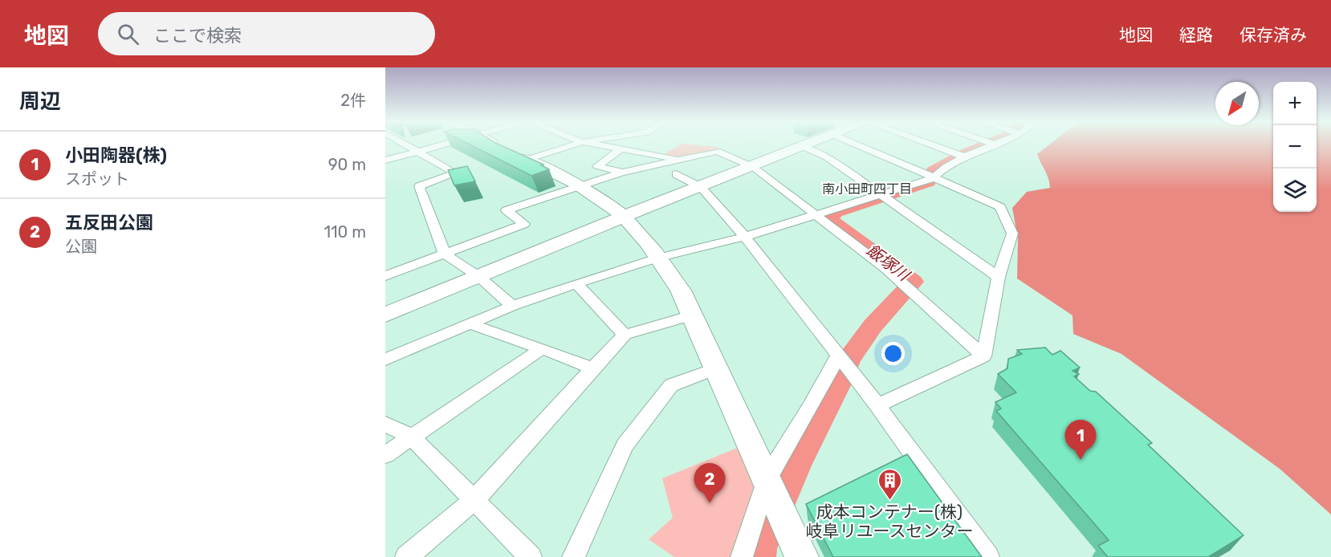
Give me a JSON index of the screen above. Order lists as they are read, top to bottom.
{
  "districts": ["南小田町四丁目"],
  "water": ["飯塚川"],
  "places": {
    "building": ["成本コンテナー(株) 岐阜リユースセンター"]
  },
  "north": "bottom left",
  "page": {
    "header": "地図",
    "search": "ここで検索",
    "nav": ["地図", "経路", "保存済み"],
    "heading": ["周辺", "2件"],
    "map_buttons": ["+", "−"],
    "list": [
      {
        "mark": "1",
        "name": "小田陶器(株)",
        "note": "スポット",
        "value": "90 m"
      },
      {
        "mark": "2",
        "name": "五反田公園",
        "note": "公園",
        "value": "110 m"
      }
    ],
    "pins": ["1", "2"]
  }
}
